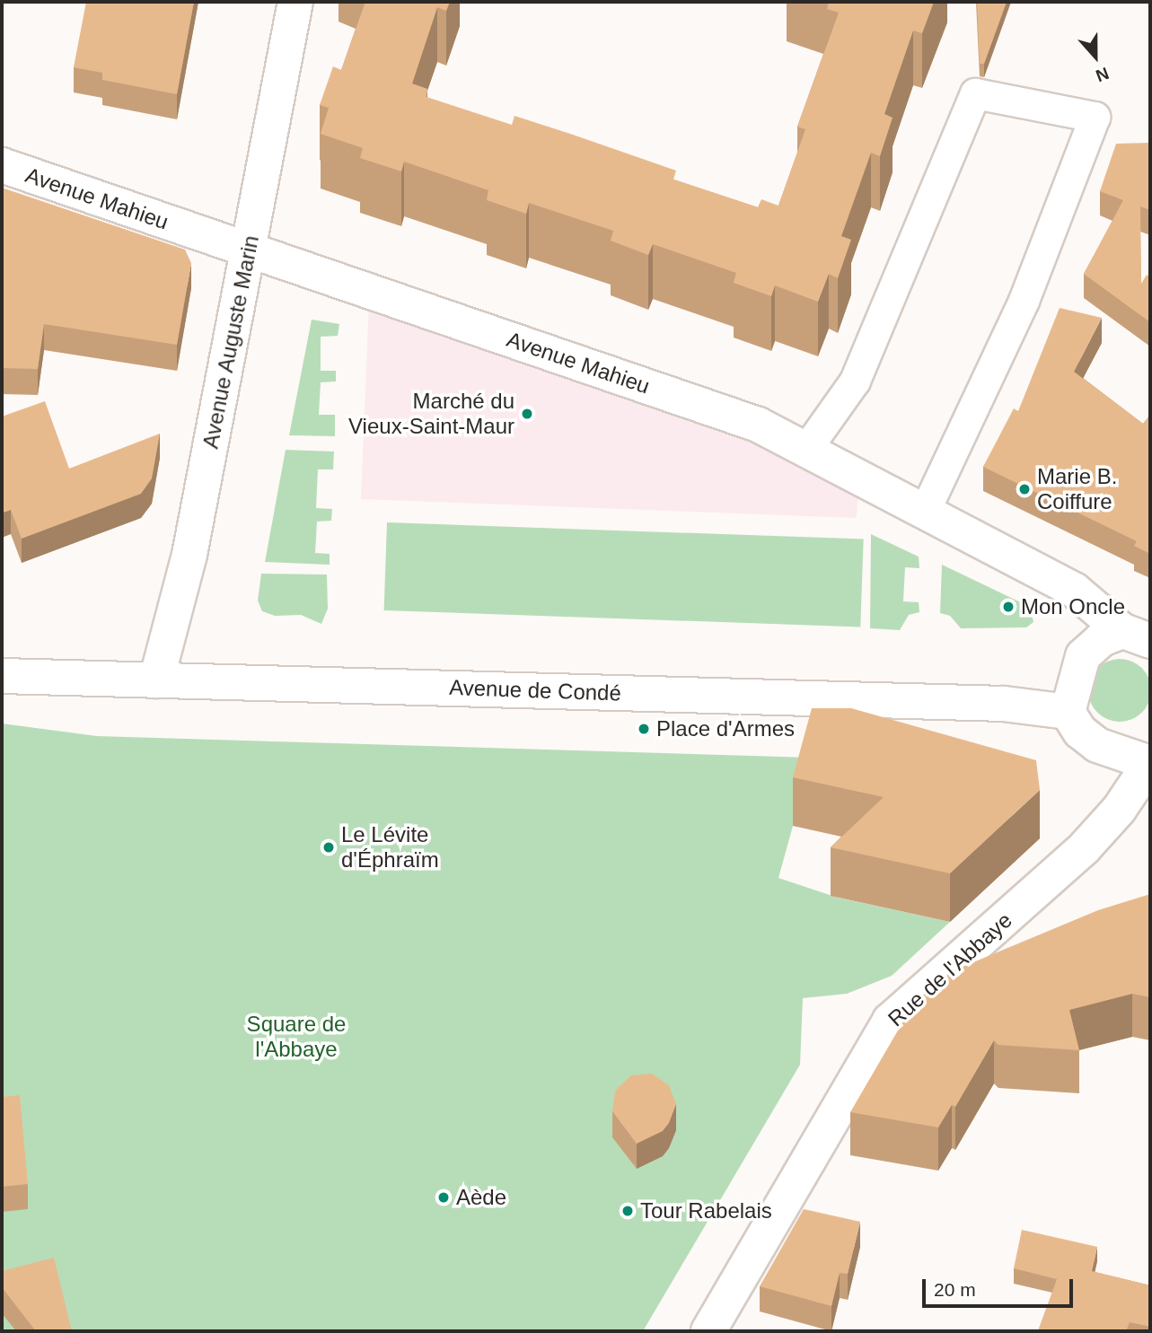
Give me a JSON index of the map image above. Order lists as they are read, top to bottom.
{
  "streets": {
    "street": [
      "Avenue Mahieu",
      "Avenue Auguste Marin",
      "Avenue de Condé",
      "Rue de l'Abbaye"
    ]
  },
  "crossings": [
    ["Avenue Mahieu", "Avenue Auguste Marin"],
    ["Avenue Auguste Marin", "Avenue de Condé"]
  ],
  "parks": ["Square de l'Abbaye"],
  "places": [
    "Marché du Vieux-Saint-Maur",
    "Marie B. Coiffure",
    "Mon Oncle",
    "Place d'Armes",
    "Le Lévite d'Éphraïm",
    "Aède",
    "Tour Rabelais"
  ],
  "scale_bar": "20 m",
  "north": "bottom"
}
